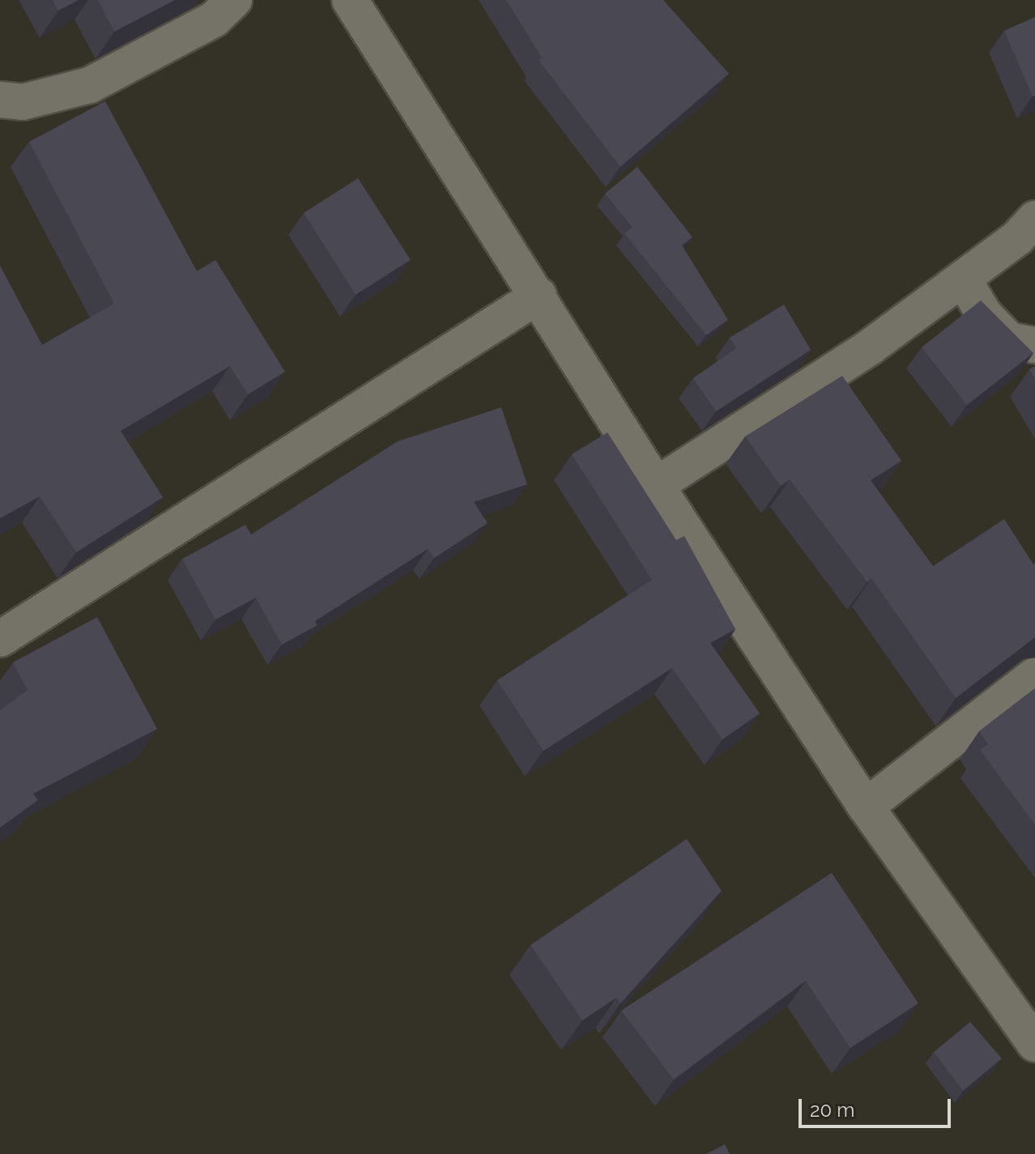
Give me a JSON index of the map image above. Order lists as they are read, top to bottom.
{
  "scale_bar": "20 m"
}
